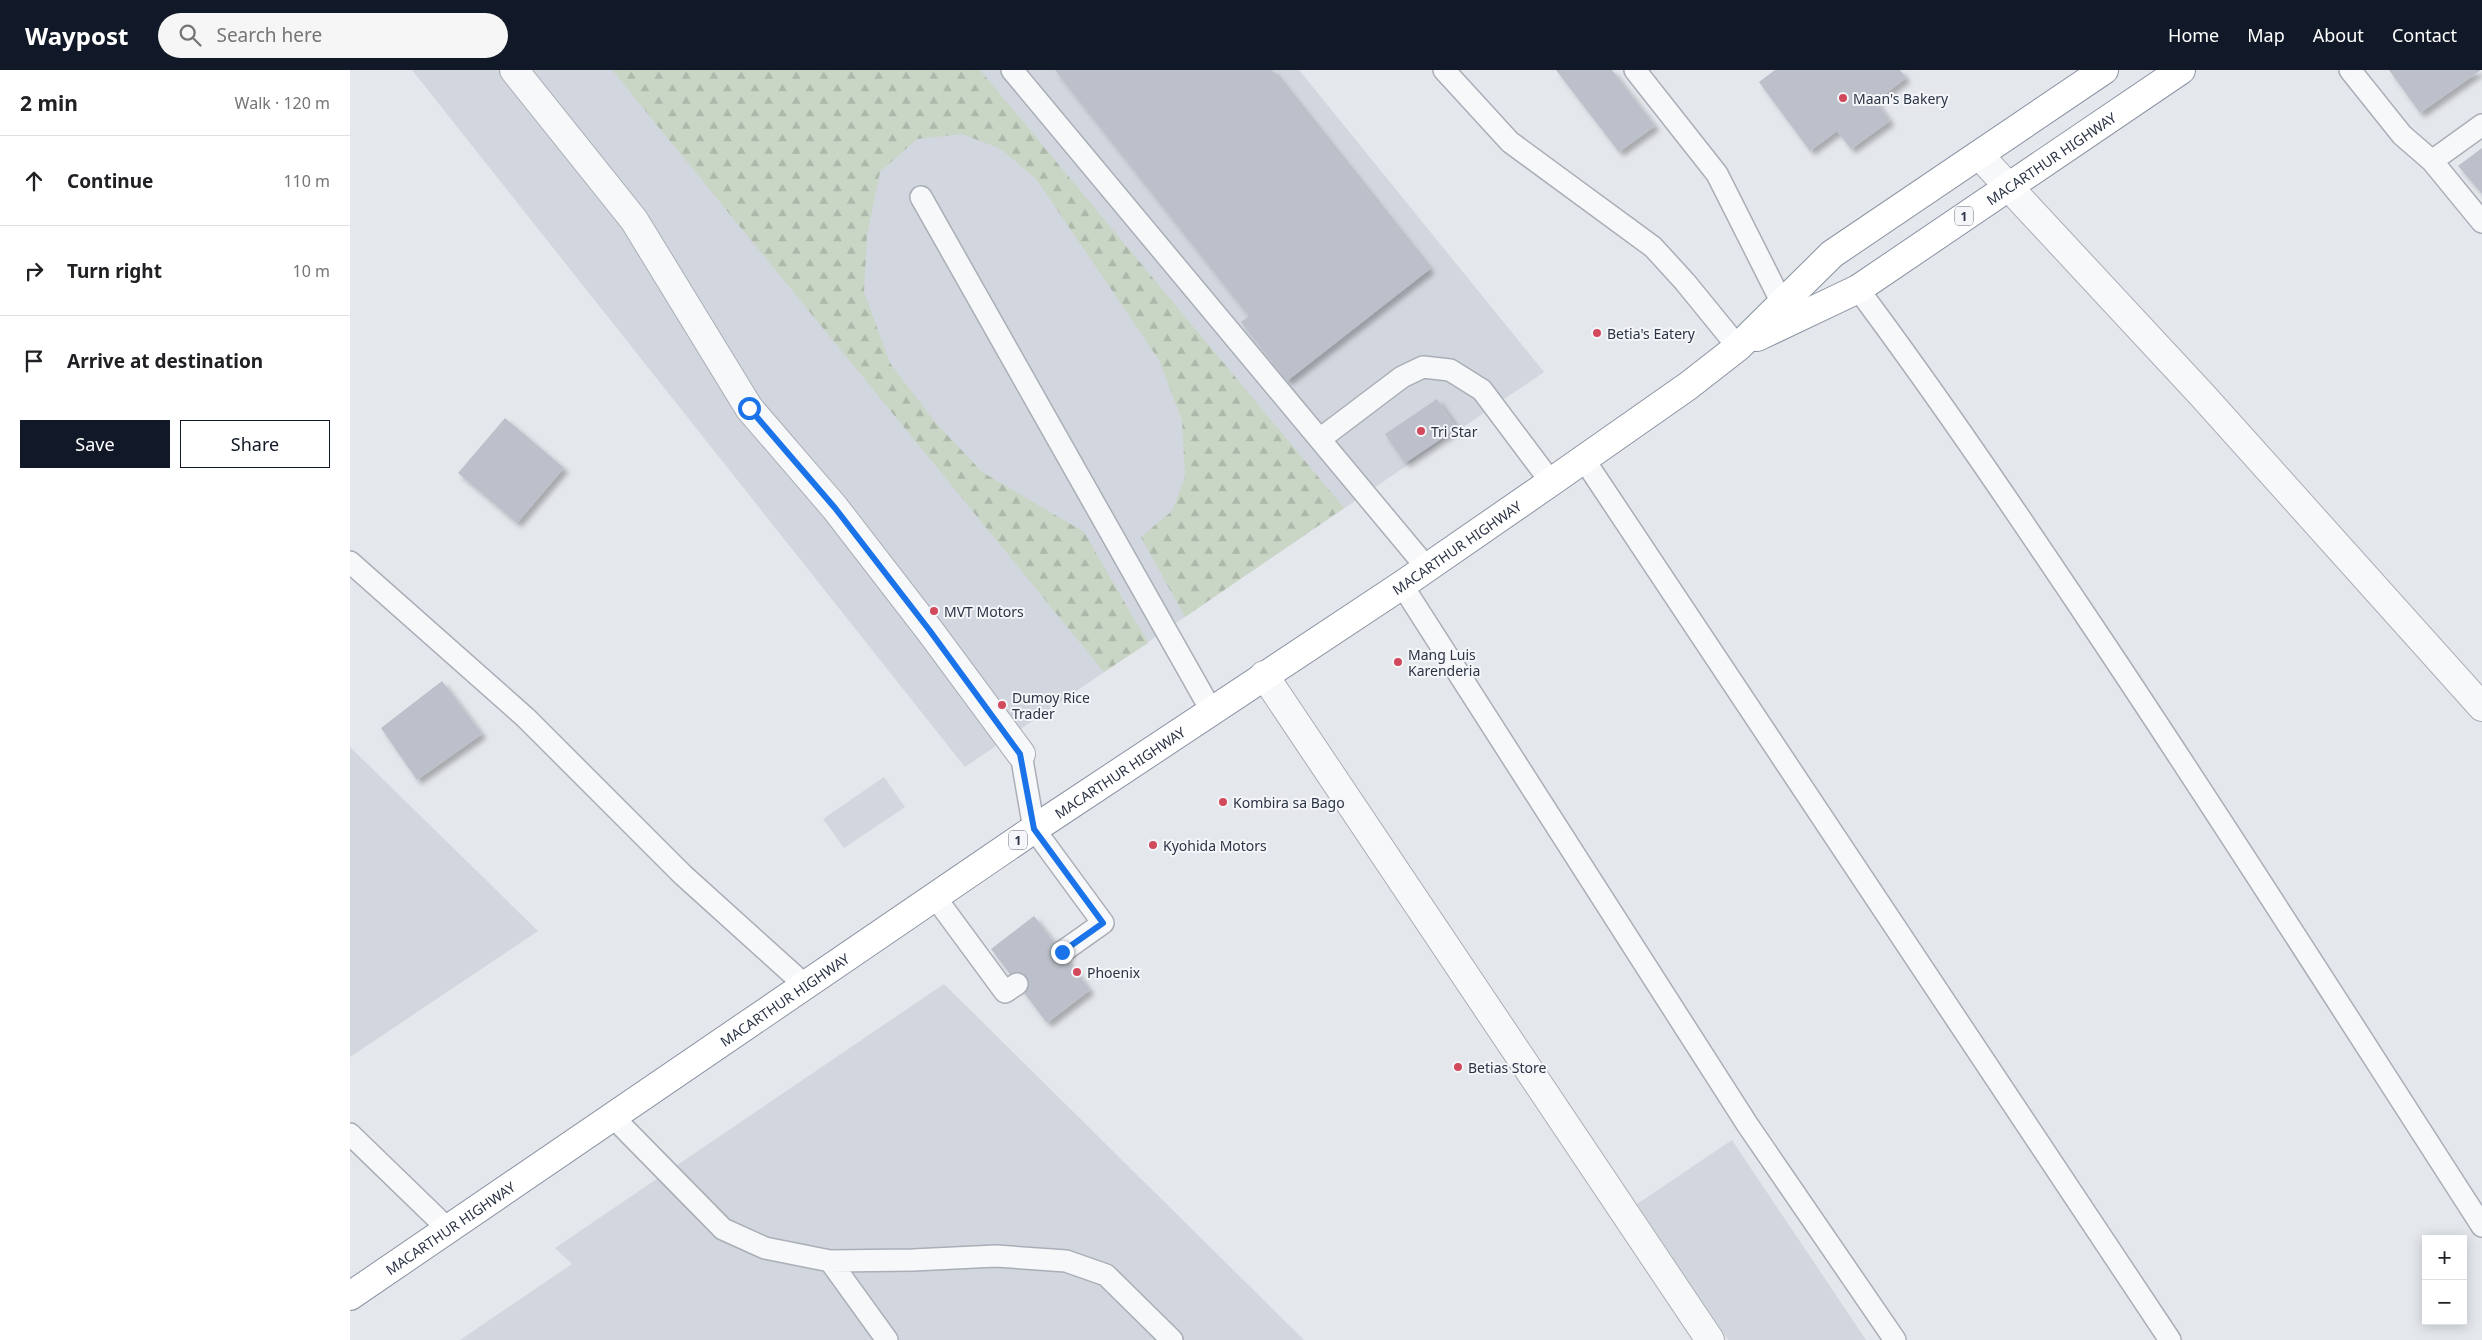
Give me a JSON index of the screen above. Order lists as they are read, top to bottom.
{
  "streets": {
    "highway": ["MACARTHUR HIGHWAY", "1"]
  },
  "places": [
    "Maan's Bakery",
    "Betia's Eatery",
    "Tri Star",
    "MVT Motors",
    "Mang Luis Karenderia",
    "Dumoy Rice Trader",
    "Kombira sa Bago",
    "Kyohida Motors",
    "Phoenix",
    "Betias Store"
  ],
  "page": {
    "header": "Waypost",
    "search": "Search here",
    "nav": [
      "Home",
      "Map",
      "About",
      "Contact"
    ],
    "heading": ["2 min", "Walk · 120 m"],
    "list": [
      ["Continue", "110 m"],
      ["Turn right", "10 m"],
      "Arrive at destination"
    ],
    "buttons": ["Save", "Share"],
    "map_buttons": ["+", "−"]
  }
}
